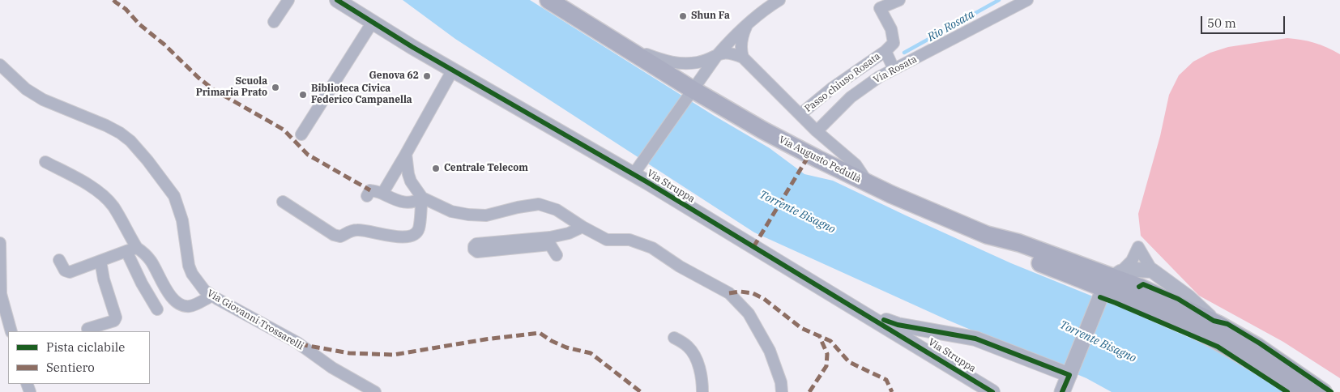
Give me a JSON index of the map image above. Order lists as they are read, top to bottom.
{
  "streets": {
    "main road": ["Via Augusto Pedullà"],
    "street": [
      "Via Rosata",
      "Passo chiuso Rosata",
      "Via Struppa",
      "Via Giovanni Trossarelli"
    ]
  },
  "crossings": [
    ["Via Rosata", "Passo chiuso Rosata"]
  ],
  "water": ["Rio Rosata", "Torrente Bisagno"],
  "places": [
    "Shun Fa",
    "Genova 62",
    "Scuola Primaria Prato",
    "Biblioteca Civica Federico Campanella",
    "Centrale Telecom"
  ],
  "legend": ["Pista ciclabile", "Sentiero"],
  "scale_bar": "50 m"
}
